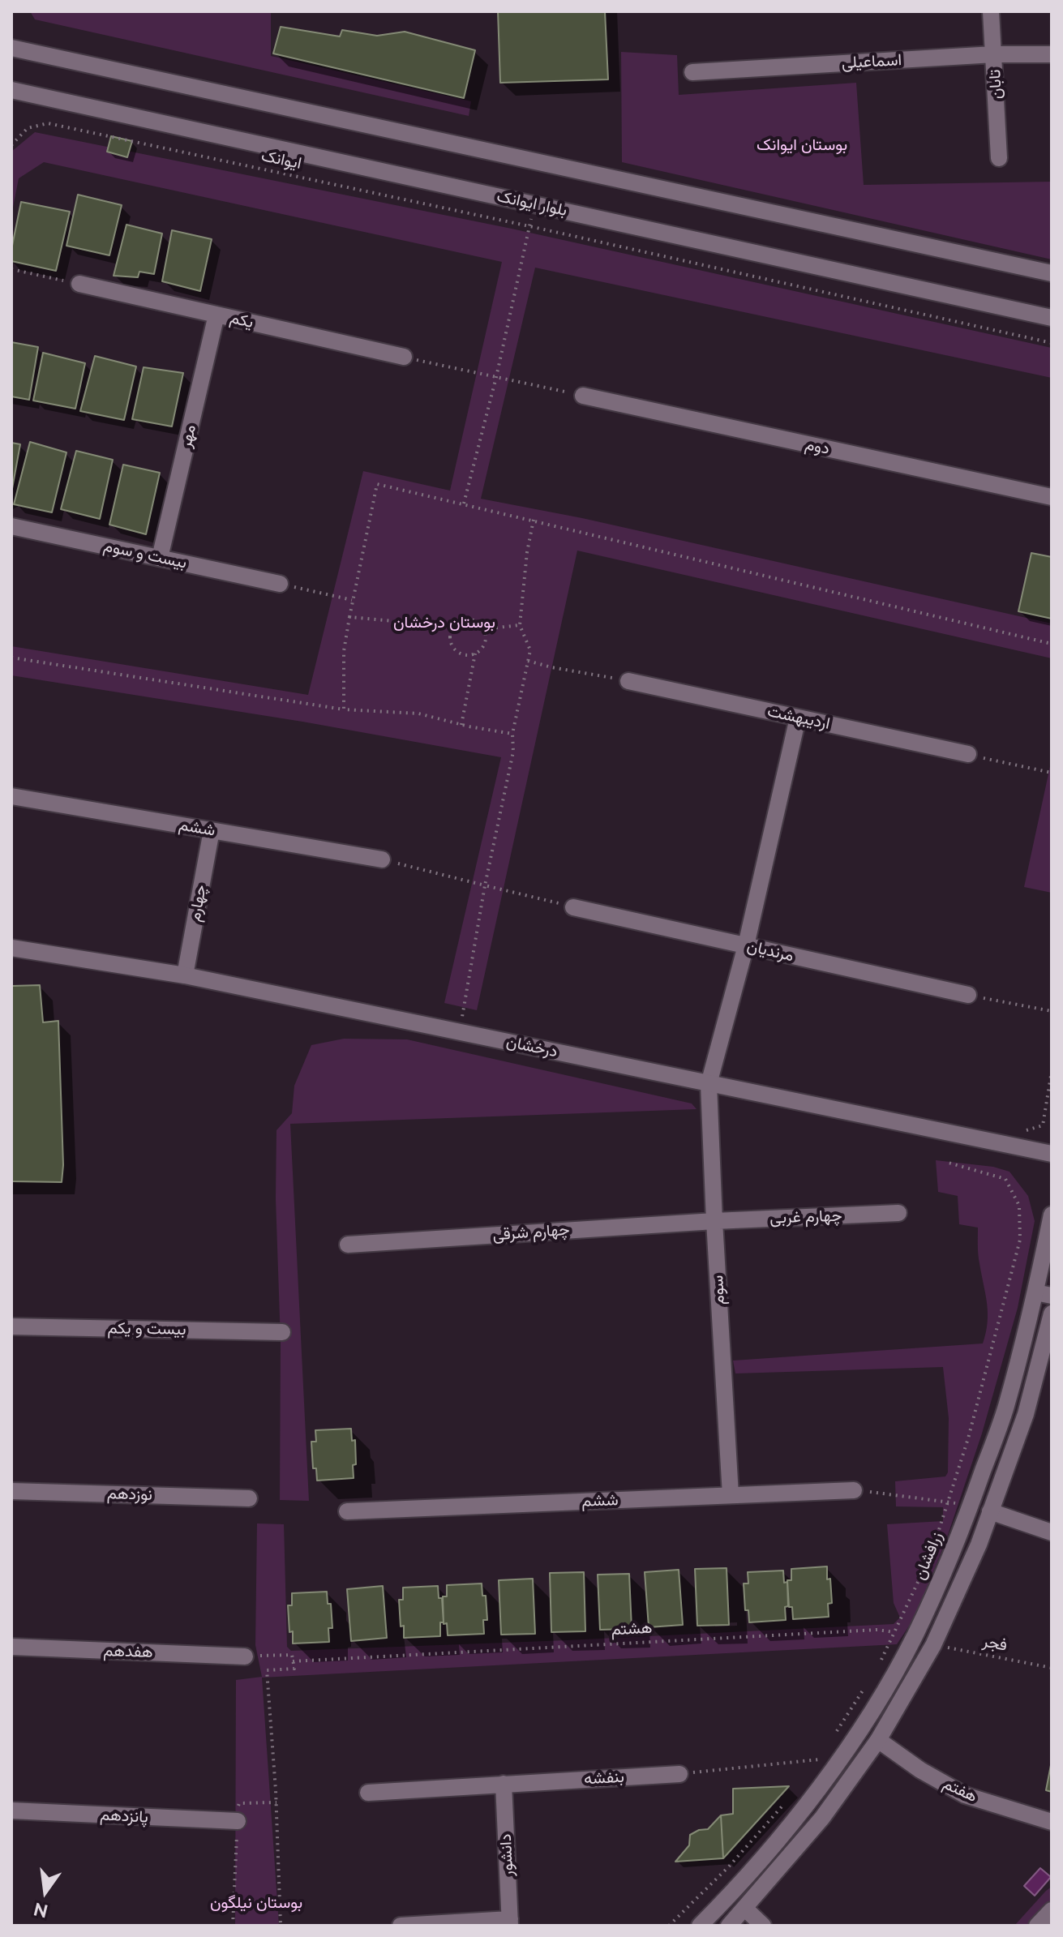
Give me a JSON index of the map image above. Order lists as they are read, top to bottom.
{
  "streets": {
    "street": [
      "اسماعیلی",
      "تابان",
      "بلوار ایوانک",
      "یکم",
      "مهر",
      "دوم",
      "بیست و سوم",
      "اردیبهشت",
      "ششم",
      "چهارم",
      "مرنديان",
      "درخشان",
      "چهارم غربی",
      "چهارم شرقی",
      "سوم",
      "بیست و یکم",
      "نوزدهم",
      "زرافشان",
      "هفدهم",
      "بنفشه",
      "هفتم",
      "پانزدهم",
      "دانشور"
    ],
    "path": ["ایوانک", "هشتم", "فجر"]
  },
  "crossings": [
    ["اسماعیلی", "تابان"],
    ["یکم", "مهر"],
    ["مهر", "بیست و سوم"],
    ["اردیبهشت", "سوم"],
    ["ششم", "چهارم"],
    ["ششم", "سوم"],
    ["چهارم", "درخشان"],
    ["مرنديان", "سوم"],
    ["درخشان", "سوم"],
    ["چهارم غربی", "چهارم شرقی"],
    ["چهارم غربی", "سوم"],
    ["چهارم شرقی", "سوم"],
    ["زرافشان", "هشتم"],
    ["بنفشه", "دانشور"]
  ],
  "parks": ["بوستان ایوانک", "بوستان درخشان", "بوستان نیلگون"],
  "north": "bottom"
}
